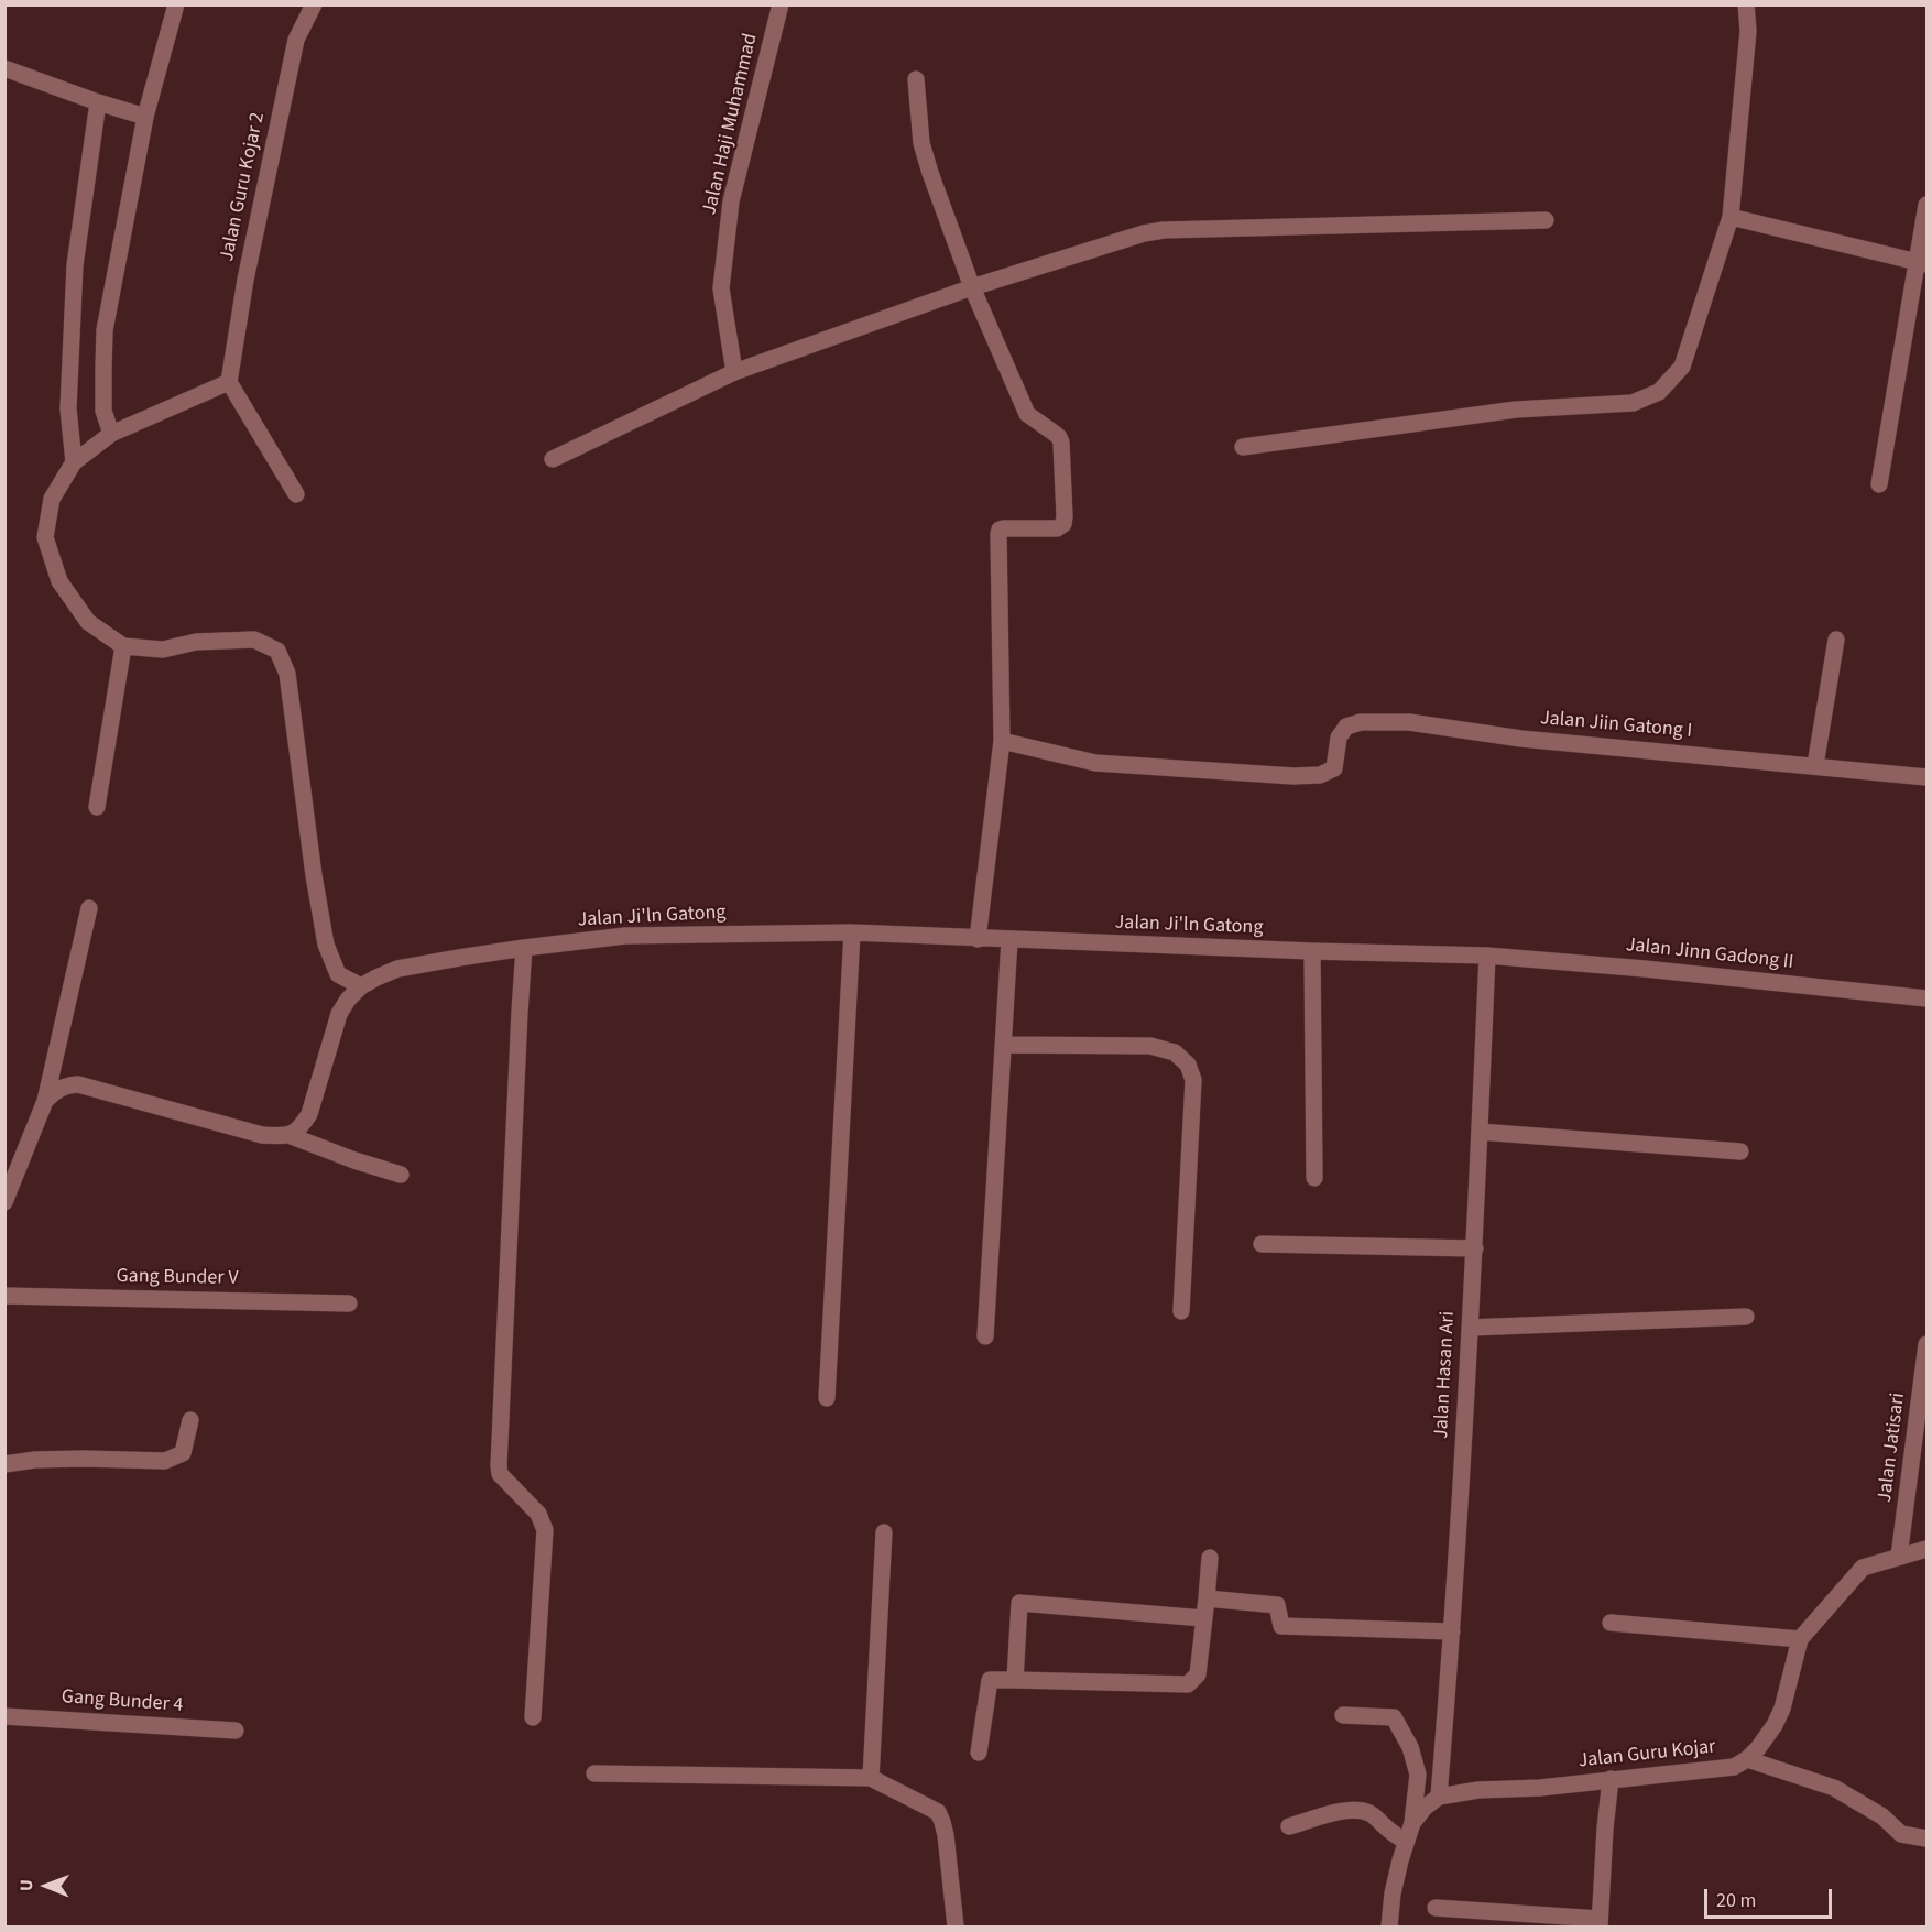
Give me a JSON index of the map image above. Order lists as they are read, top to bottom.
{
  "streets": {
    "street": [
      "Jalan Haji Muhammad",
      "Jalan Guru Kojar 2",
      "Jalan Jiin Gatong I",
      "Jalan Ji'ln Gatong",
      "Jalan Jinn Gadong II",
      "Gang Bunder V",
      "Jalan Hasan Ari",
      "Jalan Jatisari",
      "Gang Bunder 4",
      "Jalan Guru Kojar"
    ]
  },
  "crossings": [
    ["Jalan Ji'ln Gatong", "Jalan Jinn Gadong II"],
    ["Jalan Ji'ln Gatong", "Jalan Hasan Ari"],
    ["Jalan Jinn Gadong II", "Jalan Hasan Ari"],
    ["Jalan Hasan Ari", "Jalan Guru Kojar"]
  ],
  "scale_bar": "20 m",
  "north": "left"
}
